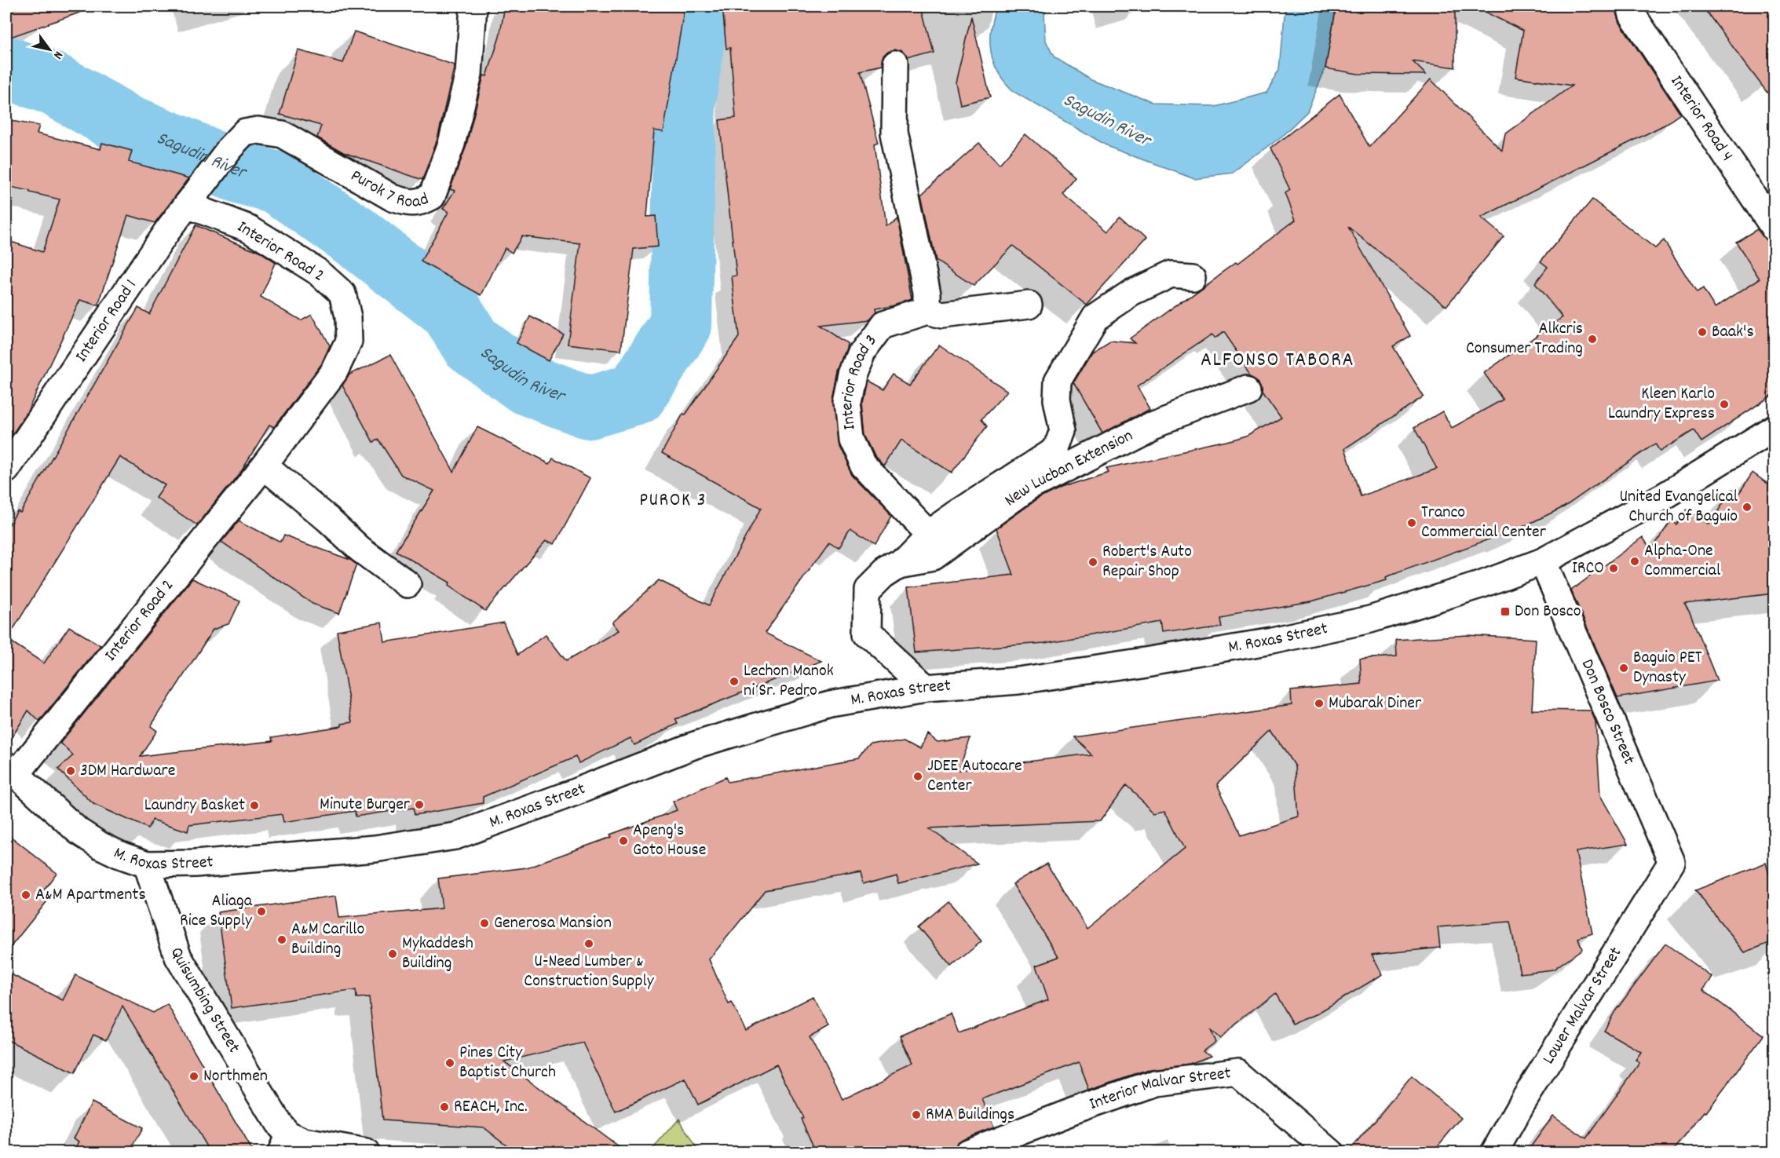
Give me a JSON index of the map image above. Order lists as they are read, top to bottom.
{
  "streets": {
    "street": [
      "Interior Road 4",
      "Purok 7 Road",
      "Interior Road 2",
      "Interior Road 1",
      "Interior Road 3",
      "New Lucban Extension",
      "M. Roxas Street",
      "Don Bosco Street",
      "Quisumbing Street",
      "Lower Malvar Street",
      "Interior Malvar Street"
    ]
  },
  "crossings": [
    ["Purok 7 Road", "Interior Road 1"],
    ["Interior Road 2", "Interior Road 1"],
    ["Interior Road 2", "M. Roxas Street"],
    ["M. Roxas Street", "Don Bosco Street"],
    ["M. Roxas Street", "Quisumbing Street"],
    ["Don Bosco Street", "Lower Malvar Street"]
  ],
  "districts": ["ALFONSO TABORA", "PUROK 3"],
  "water": ["Sagudin River"],
  "places": {
    "other": [
      "Baak's",
      "Alkcris Consumer Trading",
      "Kleen Karlo Laundry Express",
      "United Evangelical Church of Baguio",
      "Tranco Commercial Center",
      "Alpha-One Commercial",
      "Robert's Auto Repair Shop",
      "IRCO",
      "Baguio PET Dynasty",
      "Lechon Manok ni Sr. Pedro",
      "Mubarak Diner",
      "3DM Hardware",
      "JDEE Autocare Center",
      "Minute Burger",
      "Laundry Basket",
      "Apeng's Goto House",
      "A&M Apartments",
      "Aliaga Rice Supply",
      "Generosa Mansion",
      "A&M Carillo Building",
      "U-Need Lumber & Construction Supply",
      "Mykaddesh Building",
      "Pines City Baptist Church",
      "Northmen",
      "REACH, Inc.",
      "RMA Buildings"
    ],
    "transit": ["Don Bosco"]
  },
  "north": "bottom right"
}
